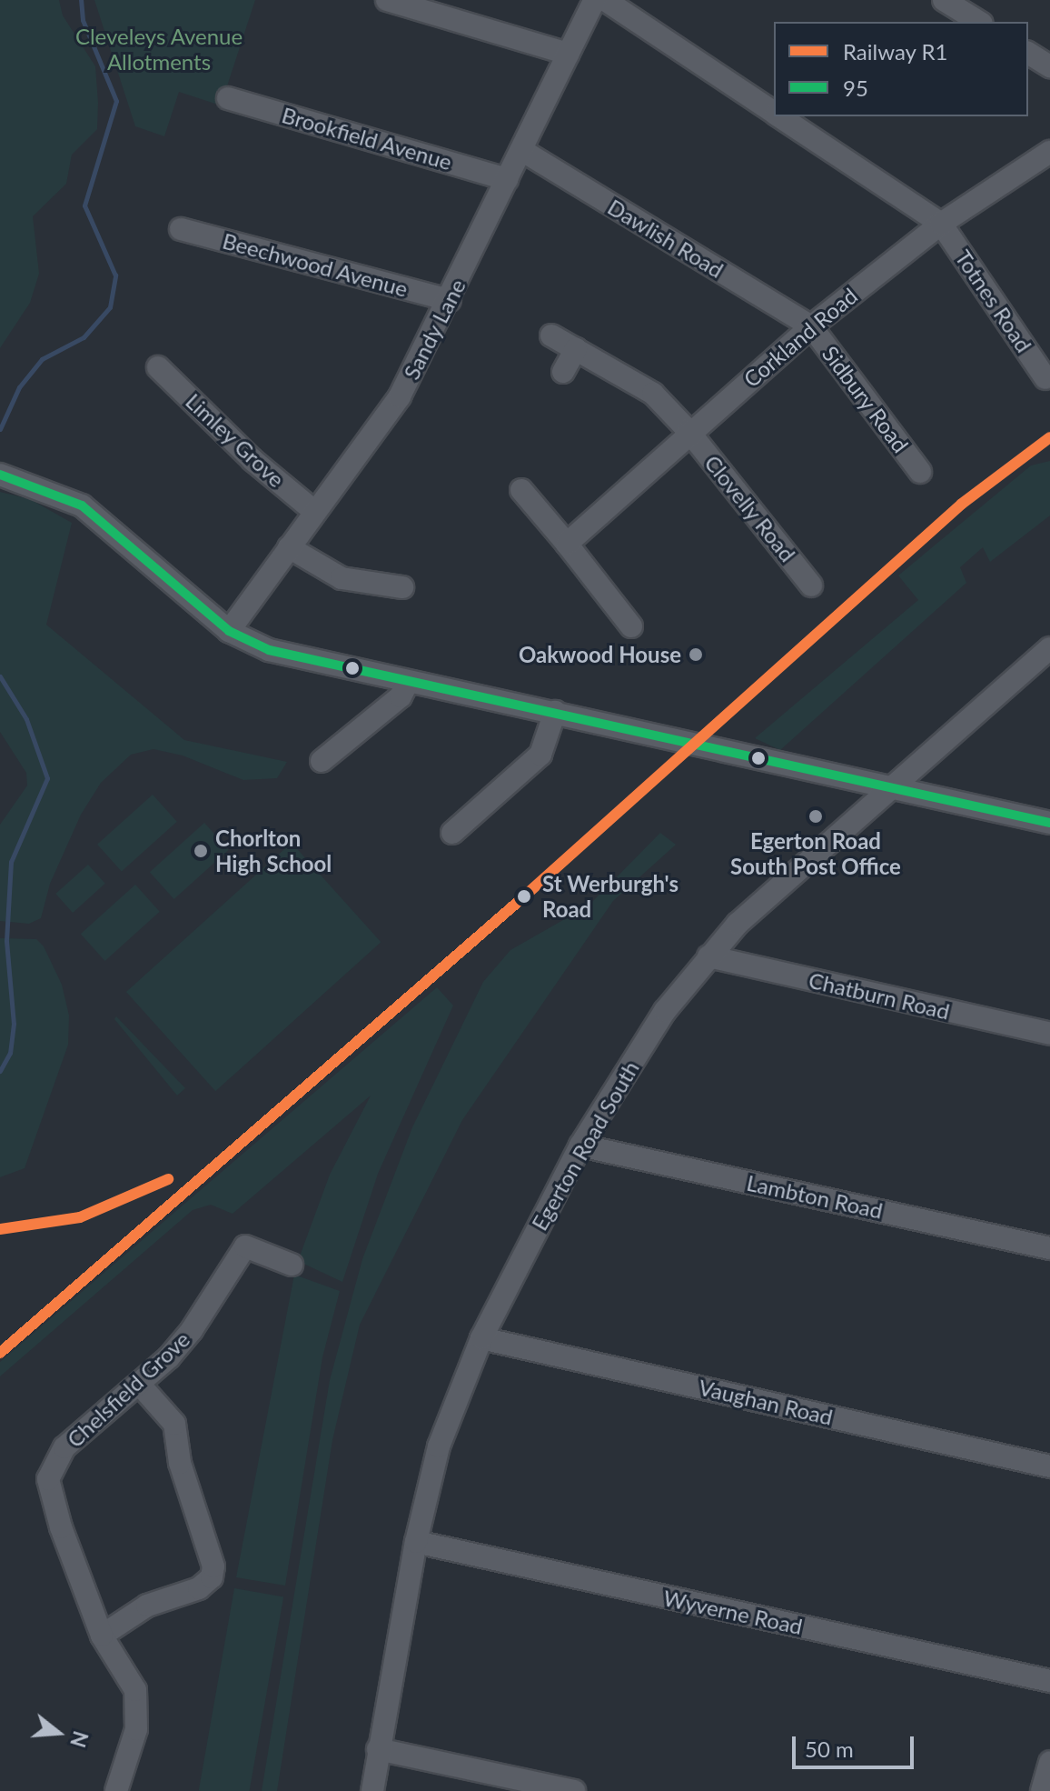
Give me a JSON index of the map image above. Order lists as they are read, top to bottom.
{
  "streets": {
    "street": [
      "Brookfield Avenue",
      "Dawlish Road",
      "Beechwood Avenue",
      "Totnes Road",
      "Sandy Lane",
      "Corkland Road",
      "Sidbury Road",
      "Limley Grove",
      "Clovelly Road",
      "Chatburn Road",
      "Egerton Road South",
      "Lambton Road",
      "Chelsfield Grove",
      "Vaughan Road",
      "Wyverne Road"
    ]
  },
  "crossings": [
    ["Brookfield Avenue", "Sandy Lane"],
    ["Dawlish Road", "Sandy Lane"],
    ["Dawlish Road", "Corkland Road"],
    ["Dawlish Road", "Sidbury Road"],
    ["Beechwood Avenue", "Sandy Lane"],
    ["Totnes Road", "Corkland Road"],
    ["Sandy Lane", "Limley Grove"],
    ["Corkland Road", "Sidbury Road"],
    ["Corkland Road", "Clovelly Road"],
    ["Chatburn Road", "Egerton Road South"],
    ["Egerton Road South", "Lambton Road"],
    ["Egerton Road South", "Vaughan Road"],
    ["Egerton Road South", "Wyverne Road"]
  ],
  "parks": ["Cleveleys Avenue Allotments"],
  "places": [
    "Oakwood House",
    "Egerton Road South Post Office",
    "Chorlton High School",
    "St Werburgh's Road"
  ],
  "lines": ["rail line R1", "transit line 95"],
  "legend": ["Railway R1", "95"],
  "scale_bar": "50 m",
  "north": "right"
}
